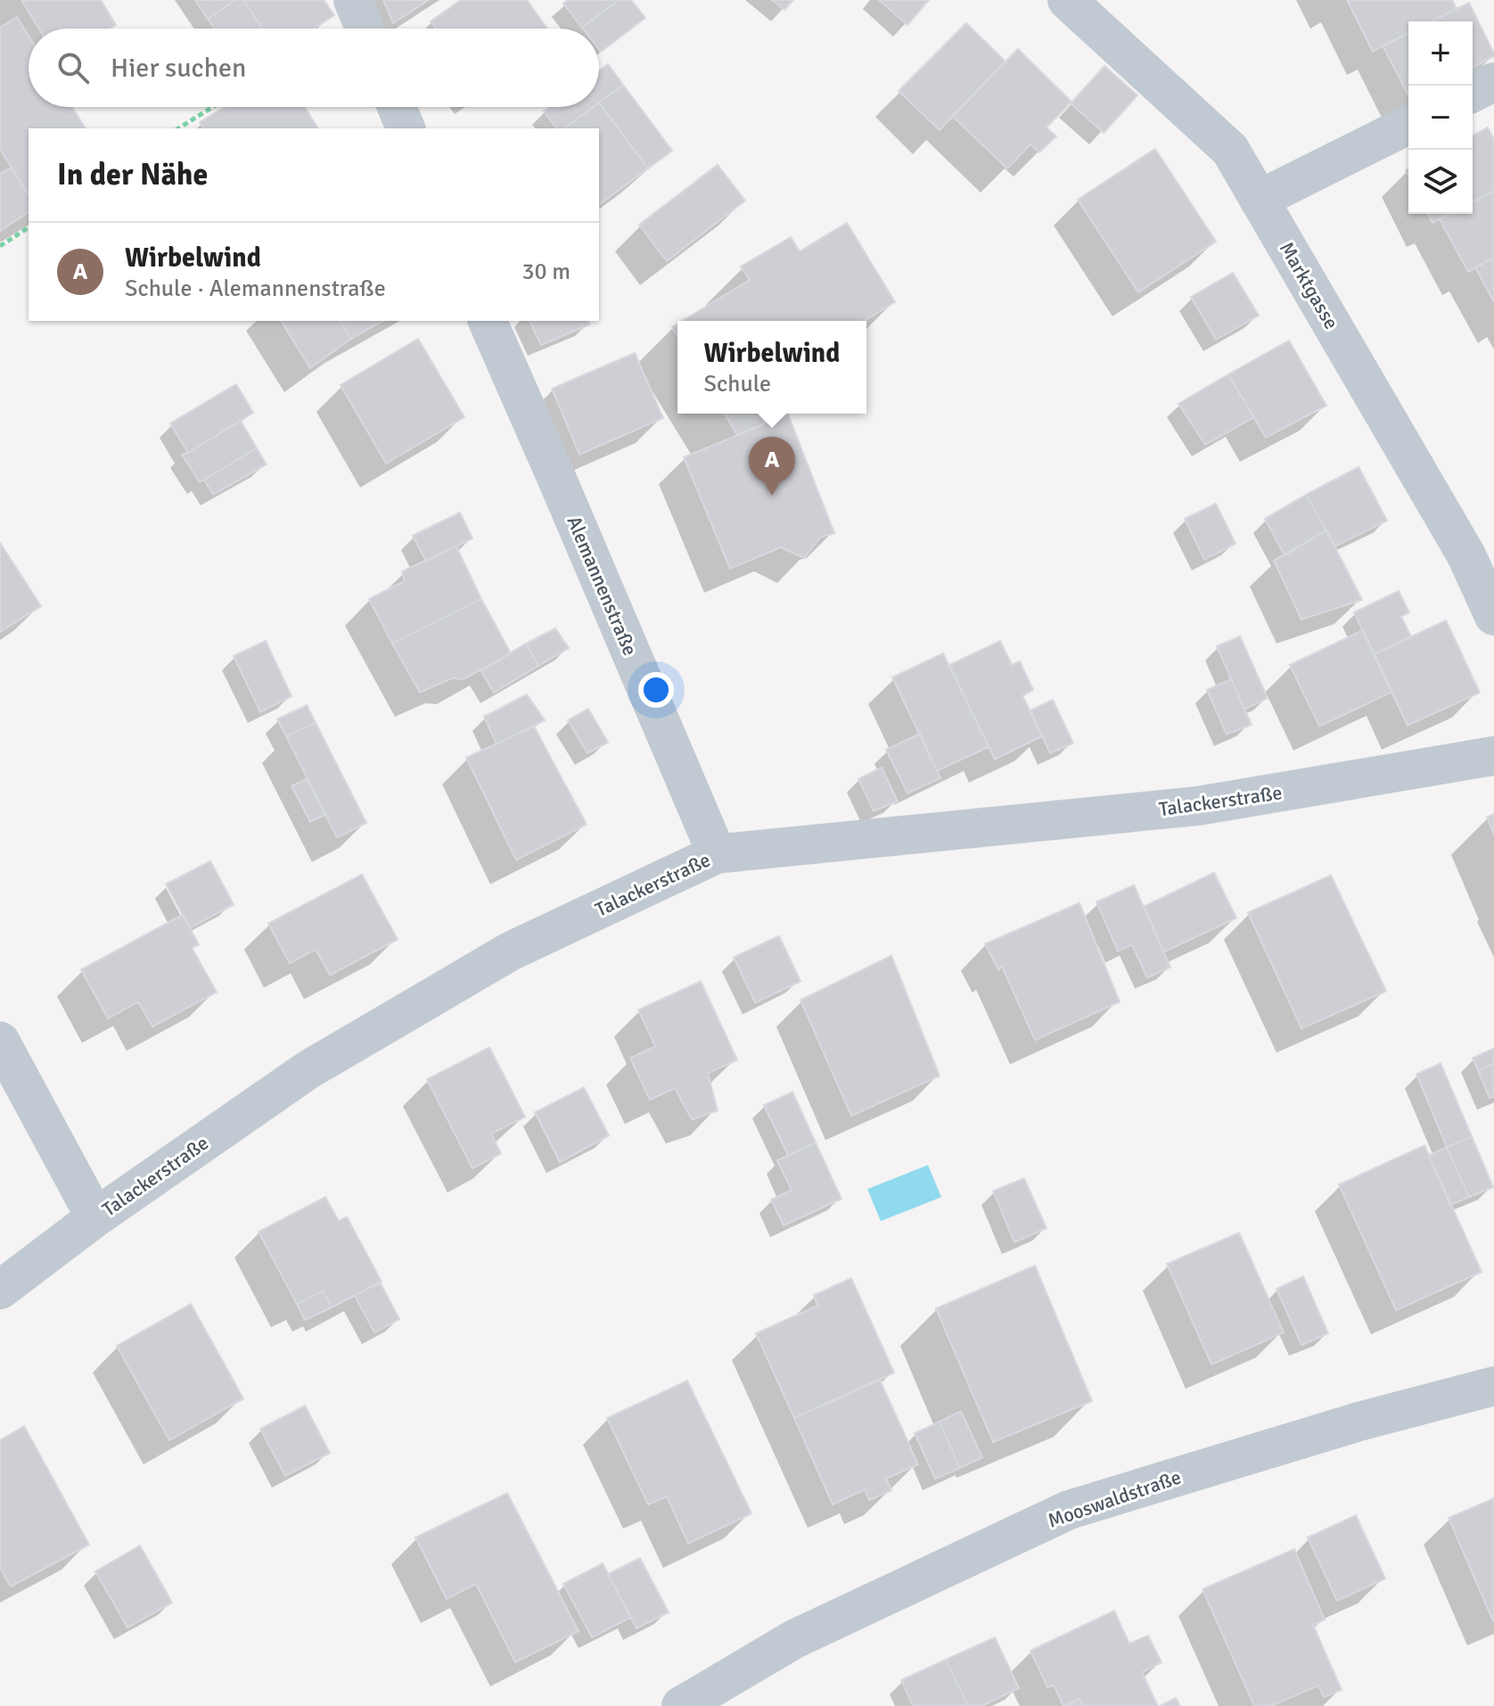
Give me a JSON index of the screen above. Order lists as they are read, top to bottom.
{
  "streets": {
    "street": [
      "Marktgasse",
      "Alemannenstraße",
      "Talackerstraße",
      "Mooswaldstraße"
    ]
  },
  "crossings": [
    ["Alemannenstraße", "Talackerstraße"]
  ],
  "page": {
    "map_buttons": ["+", "−"],
    "search": "Hier suchen",
    "heading": "In der Nähe",
    "list": [
      {
        "mark": "A",
        "name": "Wirbelwind",
        "note": "Schule · Alemannenstraße",
        "value": "30 m"
      }
    ],
    "popup": ["Wirbelwind", "Schule"],
    "pins": "A"
  }
}
